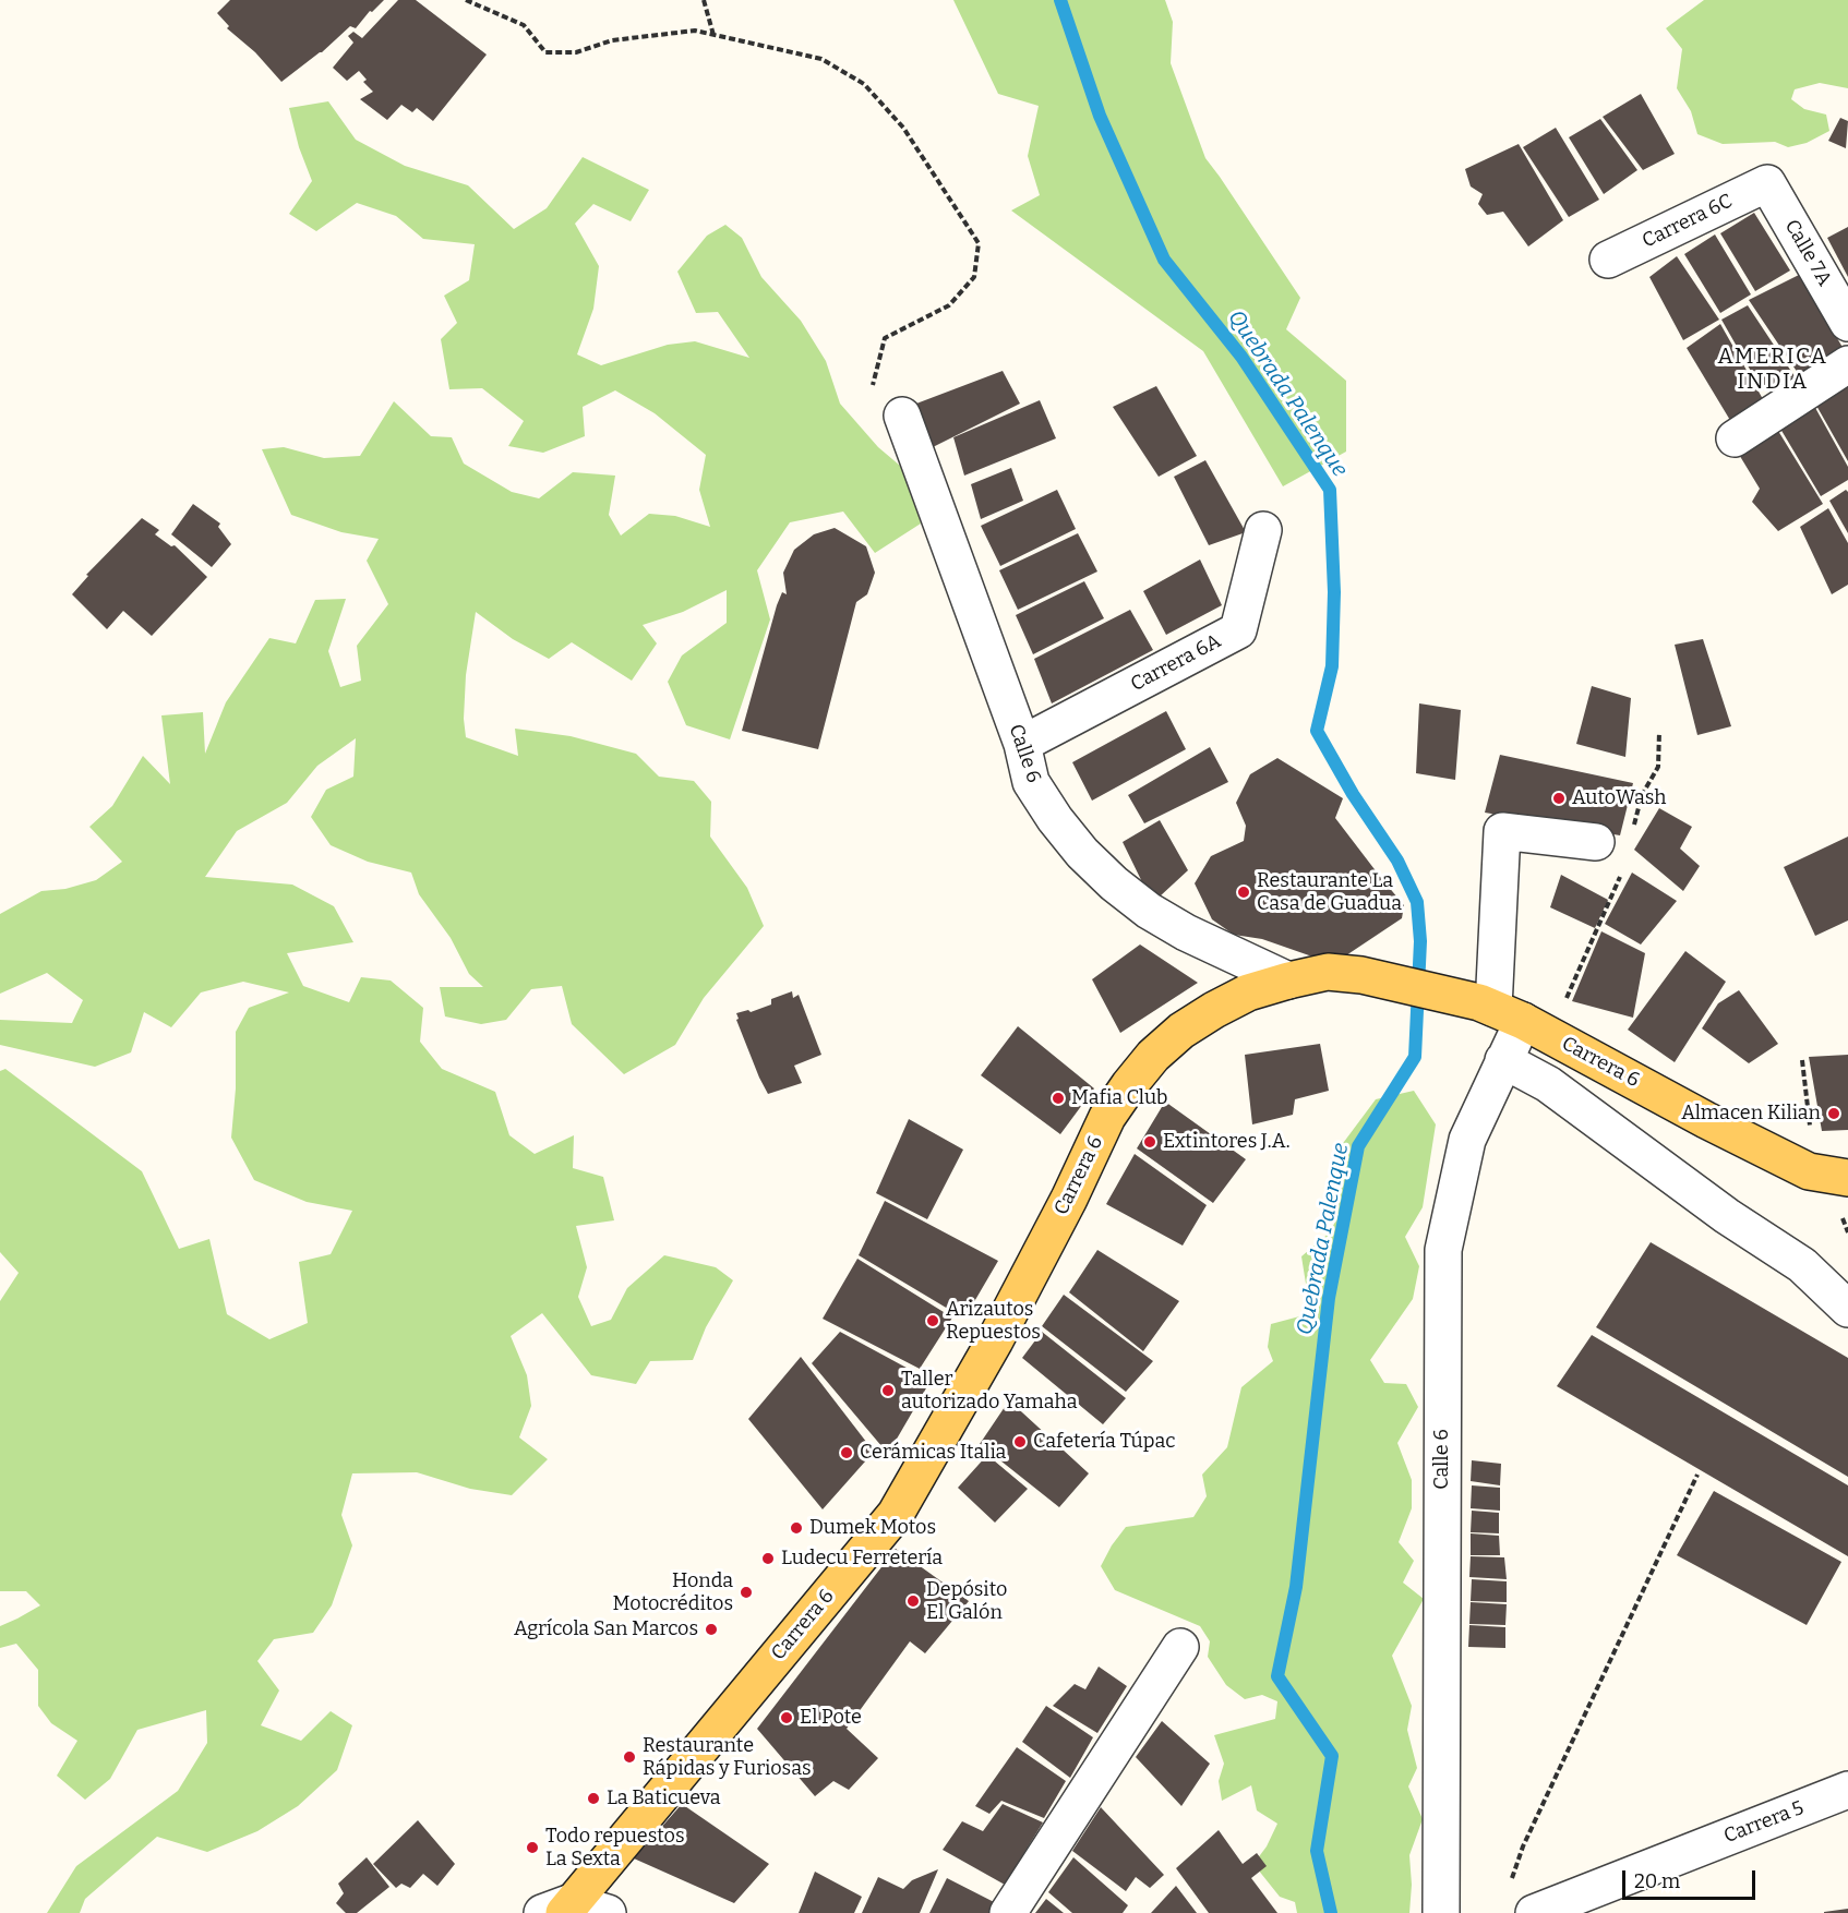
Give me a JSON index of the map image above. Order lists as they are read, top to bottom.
{
  "streets": {
    "main road": ["Carrera 6"],
    "street": [
      "Carrera 6C",
      "Calle 7A",
      "Carrera 6A",
      "Calle 6",
      "Carrera 5"
    ]
  },
  "crossings": [
    ["Carrera 6C", "Calle 7A"],
    ["Carrera 6A", "Calle 6"],
    ["Calle 6", "Carrera 6"]
  ],
  "districts": ["AMERICA INDIA"],
  "water": ["Quebrada Palenque"],
  "places": [
    "AutoWash",
    "Restaurante La Casa de Guadua",
    "Mafia Club",
    "Almacen Kilian",
    "Extintores J.A.",
    "Arizautos Repuestos",
    "Taller autorizado Yamaha",
    "Cafetería Túpac",
    "Cerámicas Italia",
    "Dumek Motos",
    "Ludecu Ferretería",
    "Honda Motocréditos",
    "Depósito El Galón",
    "Agrícola San Marcos",
    "El Pote",
    "Restaurante Rápidas y Furiosas",
    "La Baticueva",
    "Todo repuestos La Sexta"
  ],
  "scale_bar": "20 m"
}
